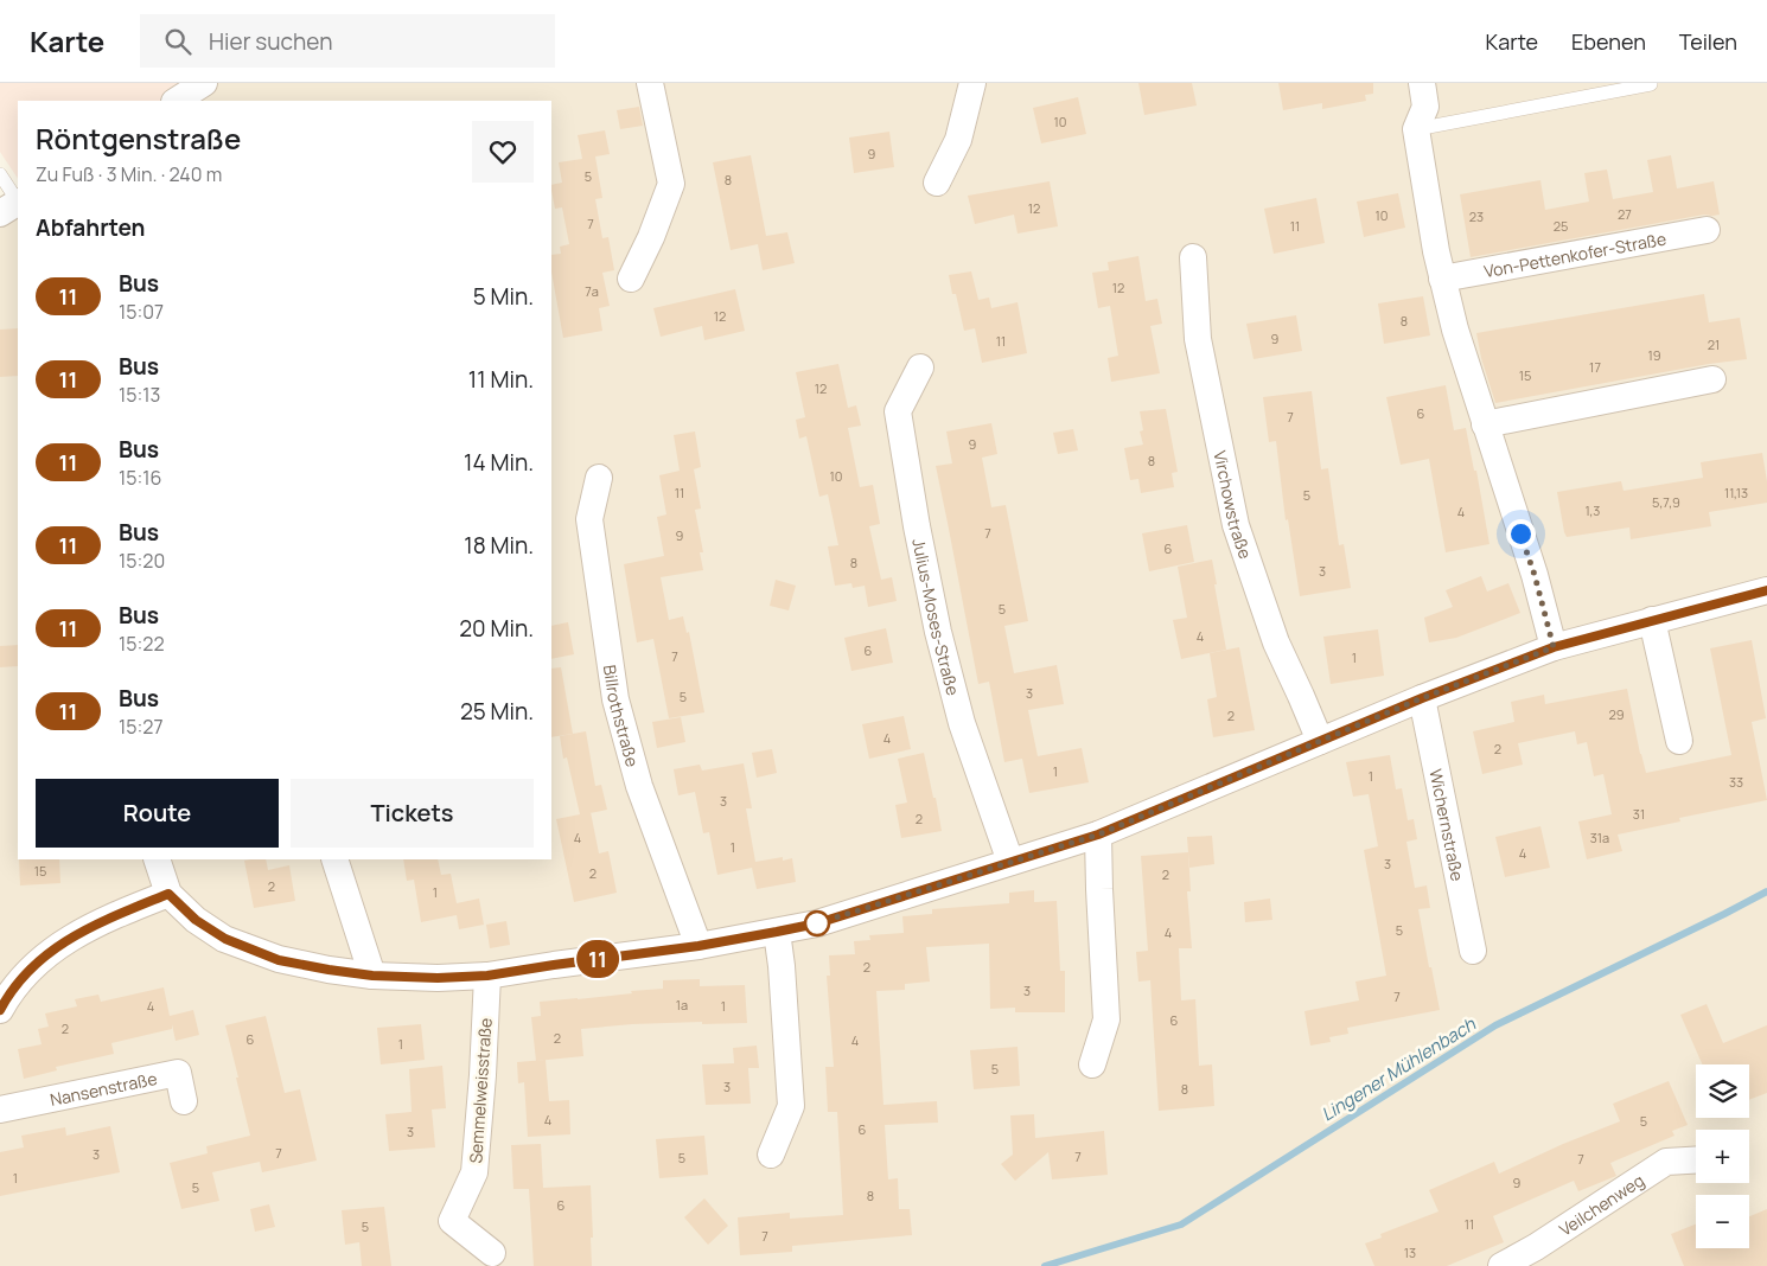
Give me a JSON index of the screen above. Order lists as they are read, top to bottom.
{
  "streets": {
    "street": [
      "Von-Pettenkofer-Straße",
      "Virchowstraße",
      "Julius-Moses-Straße",
      "Billrothstraße",
      "Wichernstraße",
      "Nansenstraße",
      "Semmelweisstraße",
      "Veilchenweg"
    ]
  },
  "water": ["Lingener Mühlenbach"],
  "lines": ["bus line 11"],
  "house_numbers": [
    "10",
    "9",
    "5",
    "8",
    "12",
    "27",
    "10",
    "23",
    "7",
    "11",
    "25",
    "12",
    "7a",
    "12",
    "8",
    "9",
    "11",
    "21",
    "19",
    "17",
    "15",
    "12",
    "6",
    "7",
    "9",
    "8",
    "10",
    "11",
    "11,13",
    "5",
    "5,7,9",
    "1,3",
    "4",
    "7",
    "9",
    "6",
    "8",
    "3",
    "5",
    "4",
    "6",
    "7",
    "1",
    "3",
    "5",
    "29",
    "2",
    "4",
    "2",
    "1",
    "1",
    "33",
    "3",
    "31",
    "2",
    "4",
    "31a",
    "1",
    "4",
    "3",
    "15",
    "2",
    "2",
    "2",
    "1",
    "5",
    "4",
    "2",
    "3",
    "7",
    "1a",
    "4",
    "1",
    "6",
    "2",
    "2",
    "6",
    "4",
    "1",
    "5",
    "3",
    "8",
    "4",
    "5",
    "6",
    "3",
    "7",
    "3",
    "7",
    "5",
    "7",
    "1",
    "9",
    "5",
    "8",
    "6",
    "11",
    "5",
    "7",
    "13"
  ],
  "page": {
    "header": "Karte",
    "search": "Hier suchen",
    "nav": ["Karte", "Ebenen", "Teilen"],
    "on_map": "11",
    "heading": [
      ["Röntgenstraße", "Zu Fuß · 3 Min. · 240 m"],
      "Abfahrten"
    ],
    "list": [
      {
        "mark": "11",
        "name": "Bus",
        "note": "15:07",
        "value": "5 Min."
      },
      {
        "mark": "11",
        "name": "Bus",
        "note": "15:13",
        "value": "11 Min."
      },
      {
        "mark": "11",
        "name": "Bus",
        "note": "15:16",
        "value": "14 Min."
      },
      {
        "mark": "11",
        "name": "Bus",
        "note": "15:20",
        "value": "18 Min."
      },
      {
        "mark": "11",
        "name": "Bus",
        "note": "15:22",
        "value": "20 Min."
      },
      {
        "mark": "11",
        "name": "Bus",
        "note": "15:27",
        "value": "25 Min."
      }
    ],
    "buttons": ["Route", "Tickets"],
    "map_buttons": ["+", "−"]
  }
}
